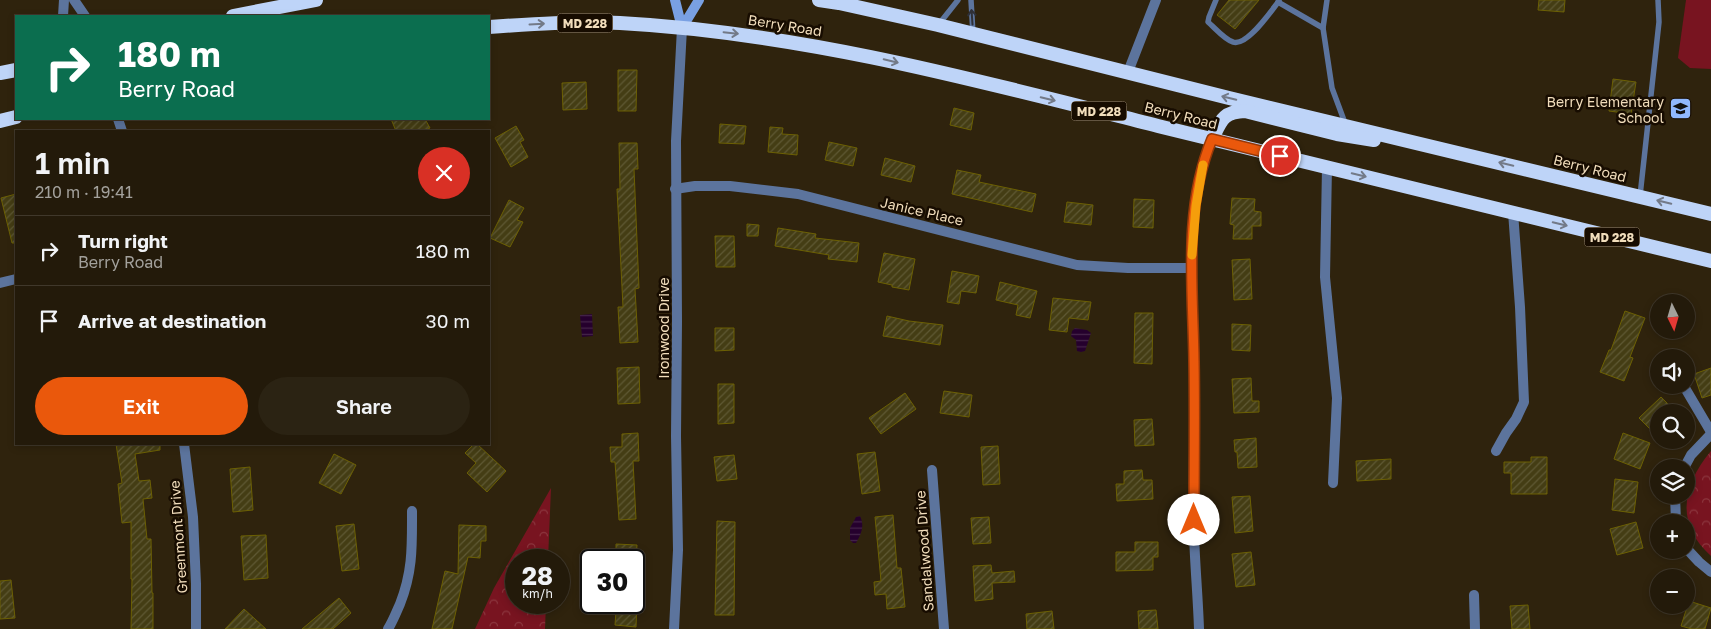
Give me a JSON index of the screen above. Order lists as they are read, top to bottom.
{
  "streets": {
    "highway": ["MD 228", "Berry Road"],
    "street": [
      "Janice Place",
      "Ironwood Drive",
      "Greenmont Drive",
      "Sandalwood Drive"
    ]
  },
  "crossings": [
    ["Berry Road", "Ironwood Drive"],
    ["Janice Place", "Ironwood Drive"]
  ],
  "places": {
    "school or university": ["Berry Elementary School"]
  },
  "north": "bottom",
  "page": {
    "turn": ["180 m", "Berry Road"],
    "heading": ["1 min", "210 m · 19:41"],
    "list": [
      {
        "name": "Turn right",
        "note": "Berry Road",
        "value": "180 m"
      },
      {
        "name": "Arrive at destination",
        "value": "30 m"
      }
    ],
    "map_buttons": ["+", "−"],
    "buttons": ["Exit", "Share"],
    "speed": "28 km/h",
    "limit": "30"
  }
}
